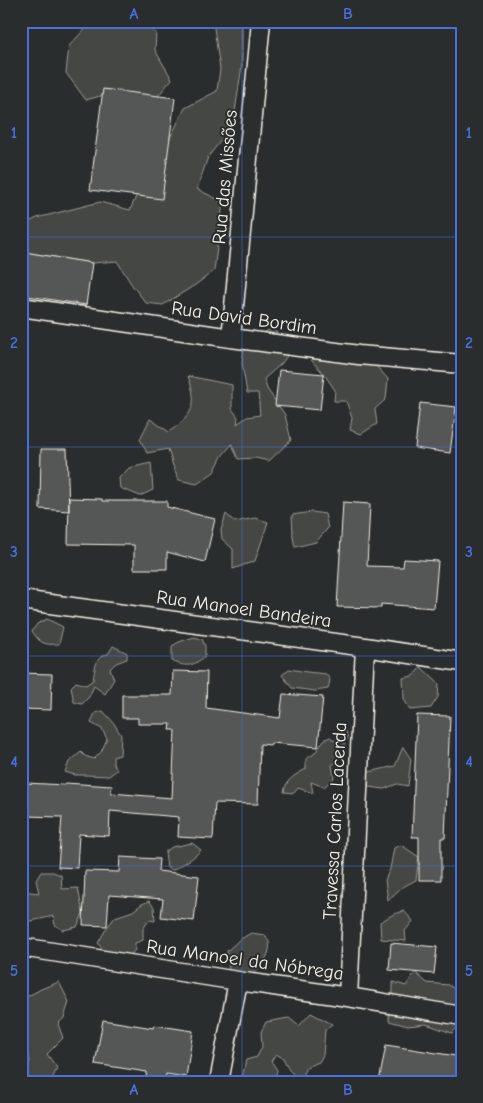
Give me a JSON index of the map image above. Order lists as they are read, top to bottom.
{
  "streets": {
    "street": [
      "Rua das Missões",
      "Rua David Bordim",
      "Rua Manoel Bandeira",
      "Travessa Carlos Lacerda",
      "Rua Manoel da Nóbrega"
    ]
  },
  "crossings": [
    ["Rua das Missões", "Rua David Bordim"],
    ["Rua Manoel Bandeira", "Travessa Carlos Lacerda"],
    ["Travessa Carlos Lacerda", "Rua Manoel da Nóbrega"]
  ],
  "grid": {
    "columns": ["A", "B"],
    "rows": [
      "1",
      "2",
      "3",
      "4",
      "5"
    ]
  }
}
